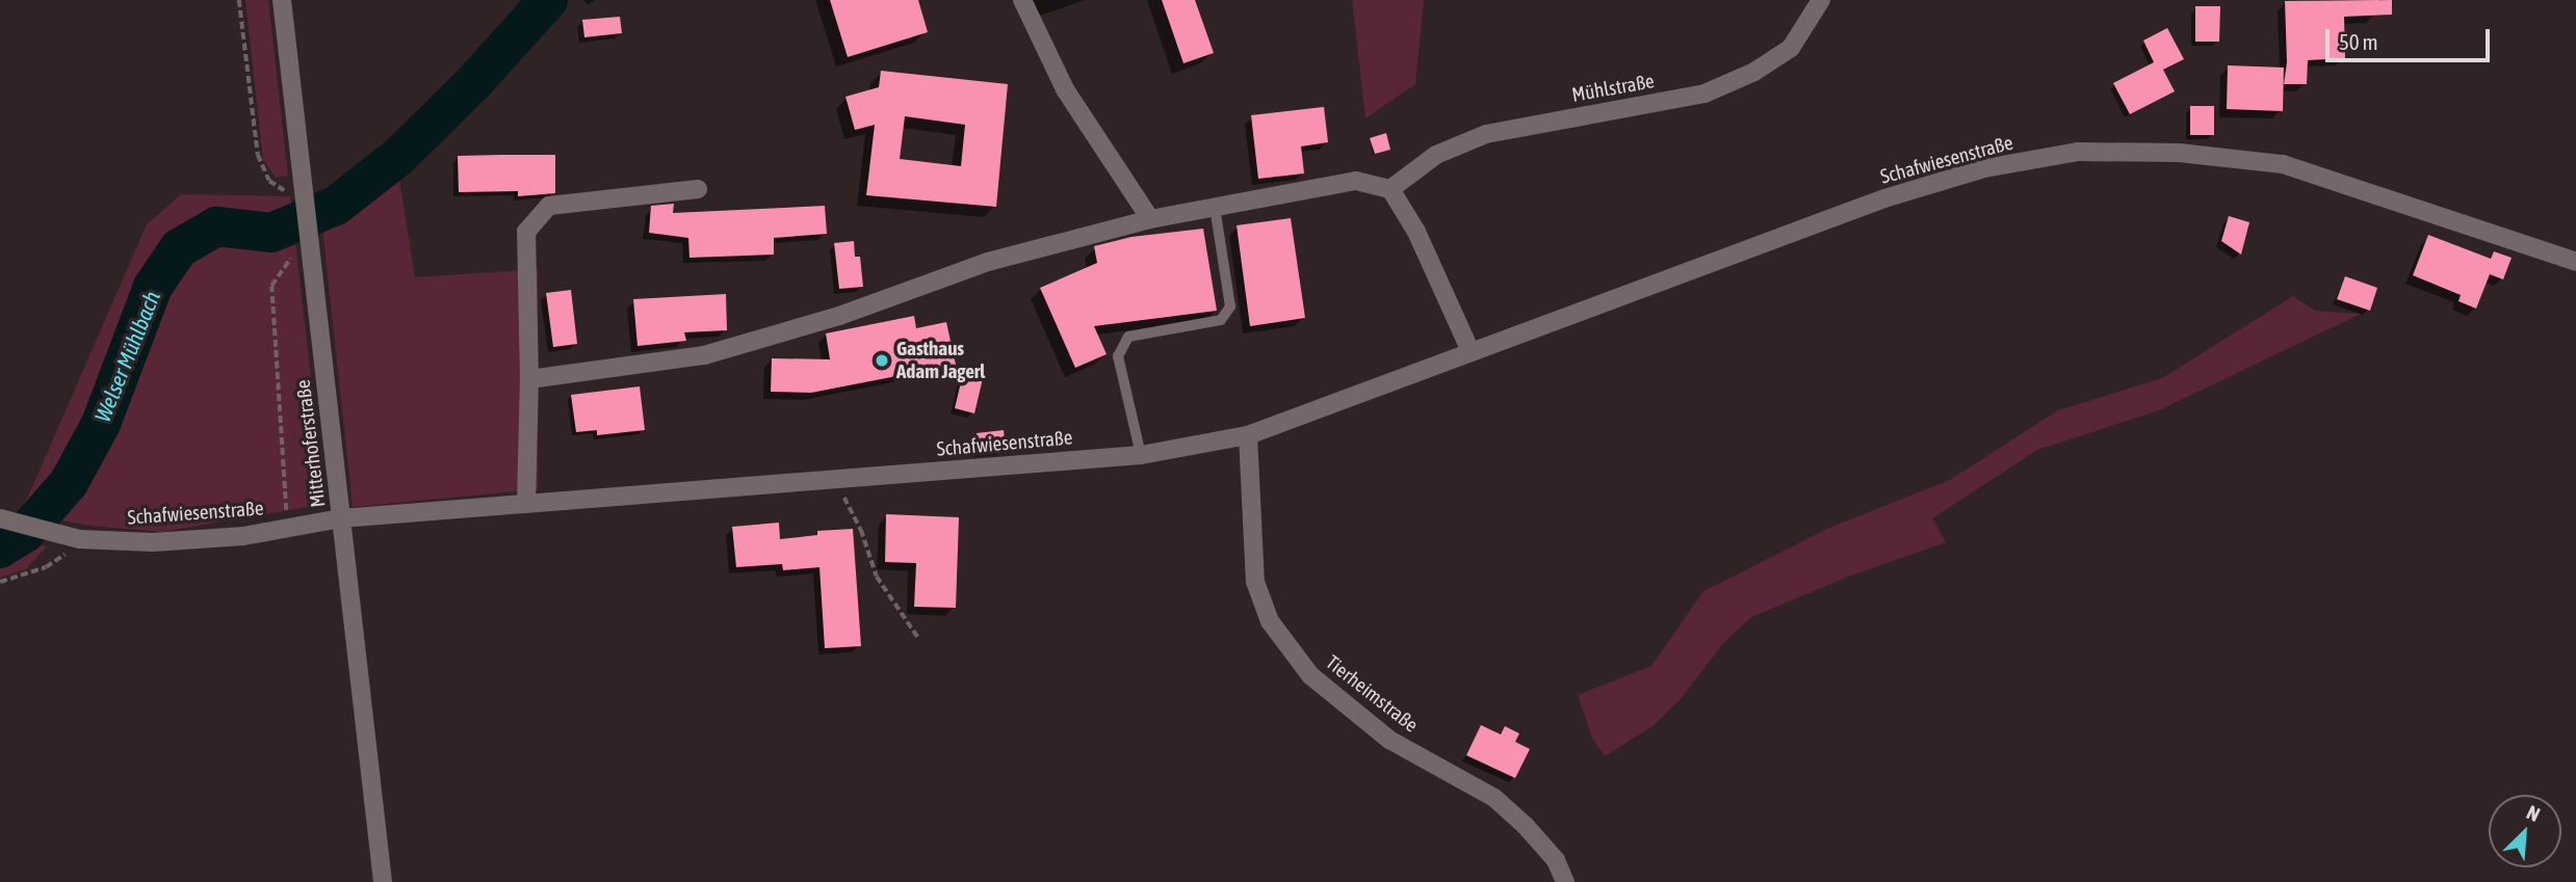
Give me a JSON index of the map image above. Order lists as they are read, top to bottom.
{
  "streets": {
    "street": [
      "Mühlstraße",
      "Schafwiesenstraße",
      "Mitterhoferstraße",
      "Tierheimstraße"
    ]
  },
  "crossings": [
    ["Schafwiesenstraße", "Mitterhoferstraße"],
    ["Schafwiesenstraße", "Tierheimstraße"]
  ],
  "water": ["Welser Mühlbach"],
  "places": ["Gasthaus Adam Jagerl"],
  "scale_bar": "50 m",
  "north": "top right"
}
